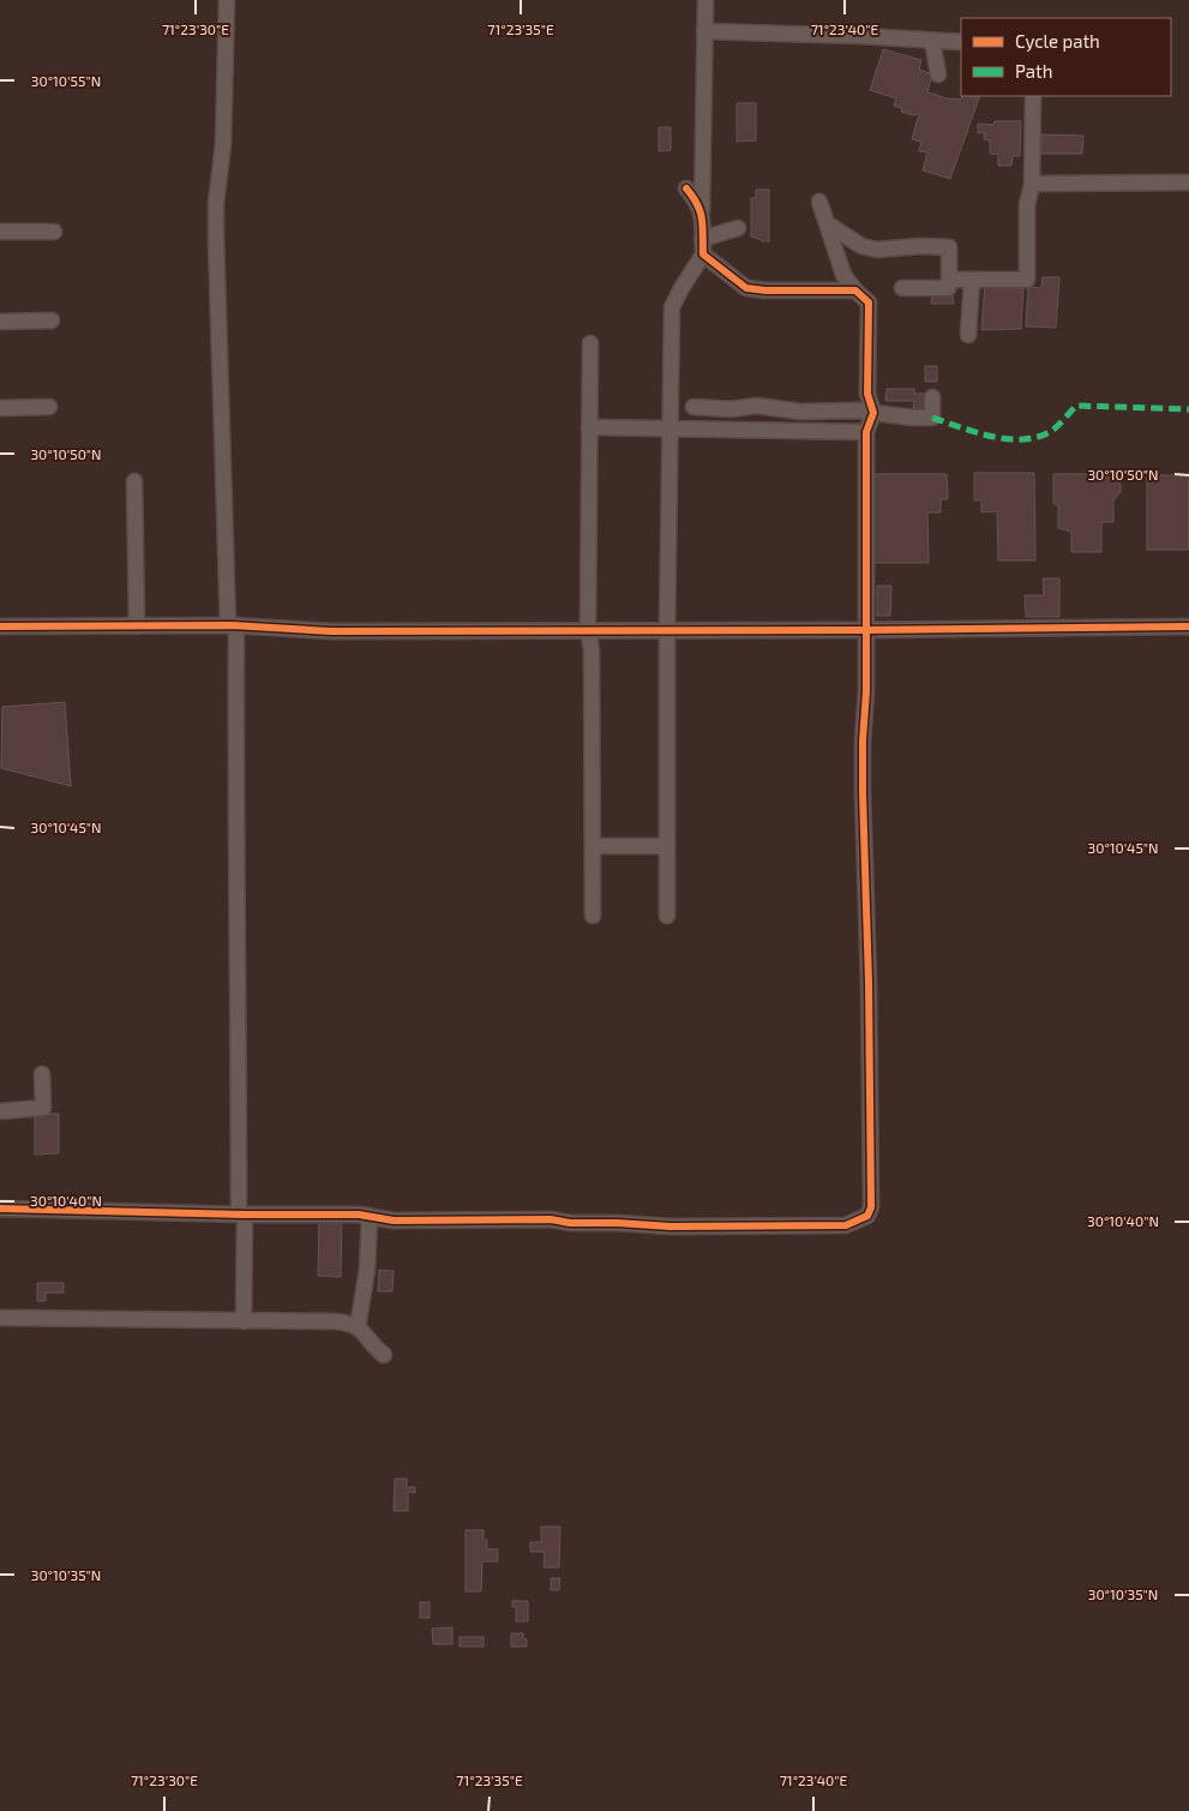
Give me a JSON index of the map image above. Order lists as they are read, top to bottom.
{
  "legend": ["Cycle path", "Path"],
  "coordinates": [
    "71°23'30\"E",
    "71°23'35\"E",
    "71°23'40\"E",
    "30°10'55\"N",
    "30°10'50\"N",
    "30°10'45\"N",
    "30°10'40\"N",
    "30°10'35\"N"
  ]
}
